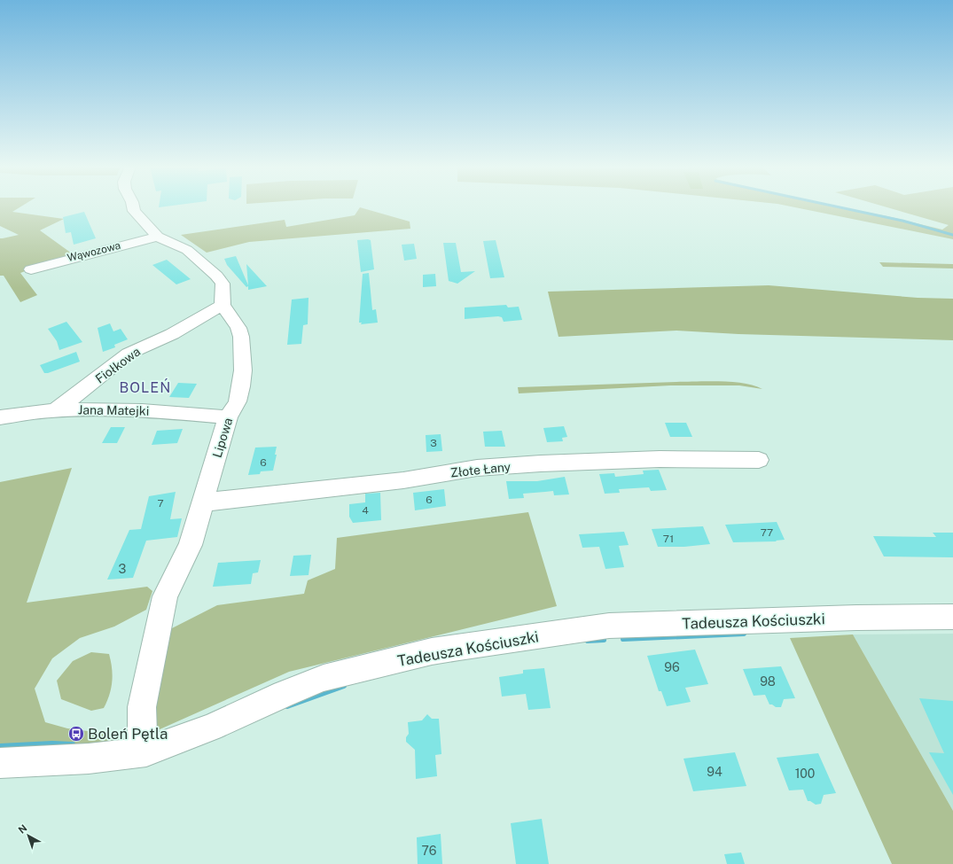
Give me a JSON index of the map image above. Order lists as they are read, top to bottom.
{
  "streets": {
    "street": [
      "Wąwozowa",
      "Fiołkowa",
      "Jana Matejki",
      "Lipowa",
      "Złote Łany",
      "Tadeusza Kościuszki"
    ]
  },
  "crossings": [
    ["Fiołkowa", "Jana Matejki"],
    ["Fiołkowa", "Lipowa"],
    ["Jana Matejki", "Lipowa"],
    ["Lipowa", "Złote Łany"],
    ["Lipowa", "Tadeusza Kościuszki"]
  ],
  "districts": ["BOLEŃ"],
  "places": {
    "bus stop": ["Boleń Pętla"]
  },
  "house_numbers": [
    "3",
    "6",
    "6",
    "7",
    "4",
    "77",
    "71",
    "3",
    "96",
    "98",
    "94",
    "100",
    "76"
  ],
  "north": "top left"
}
